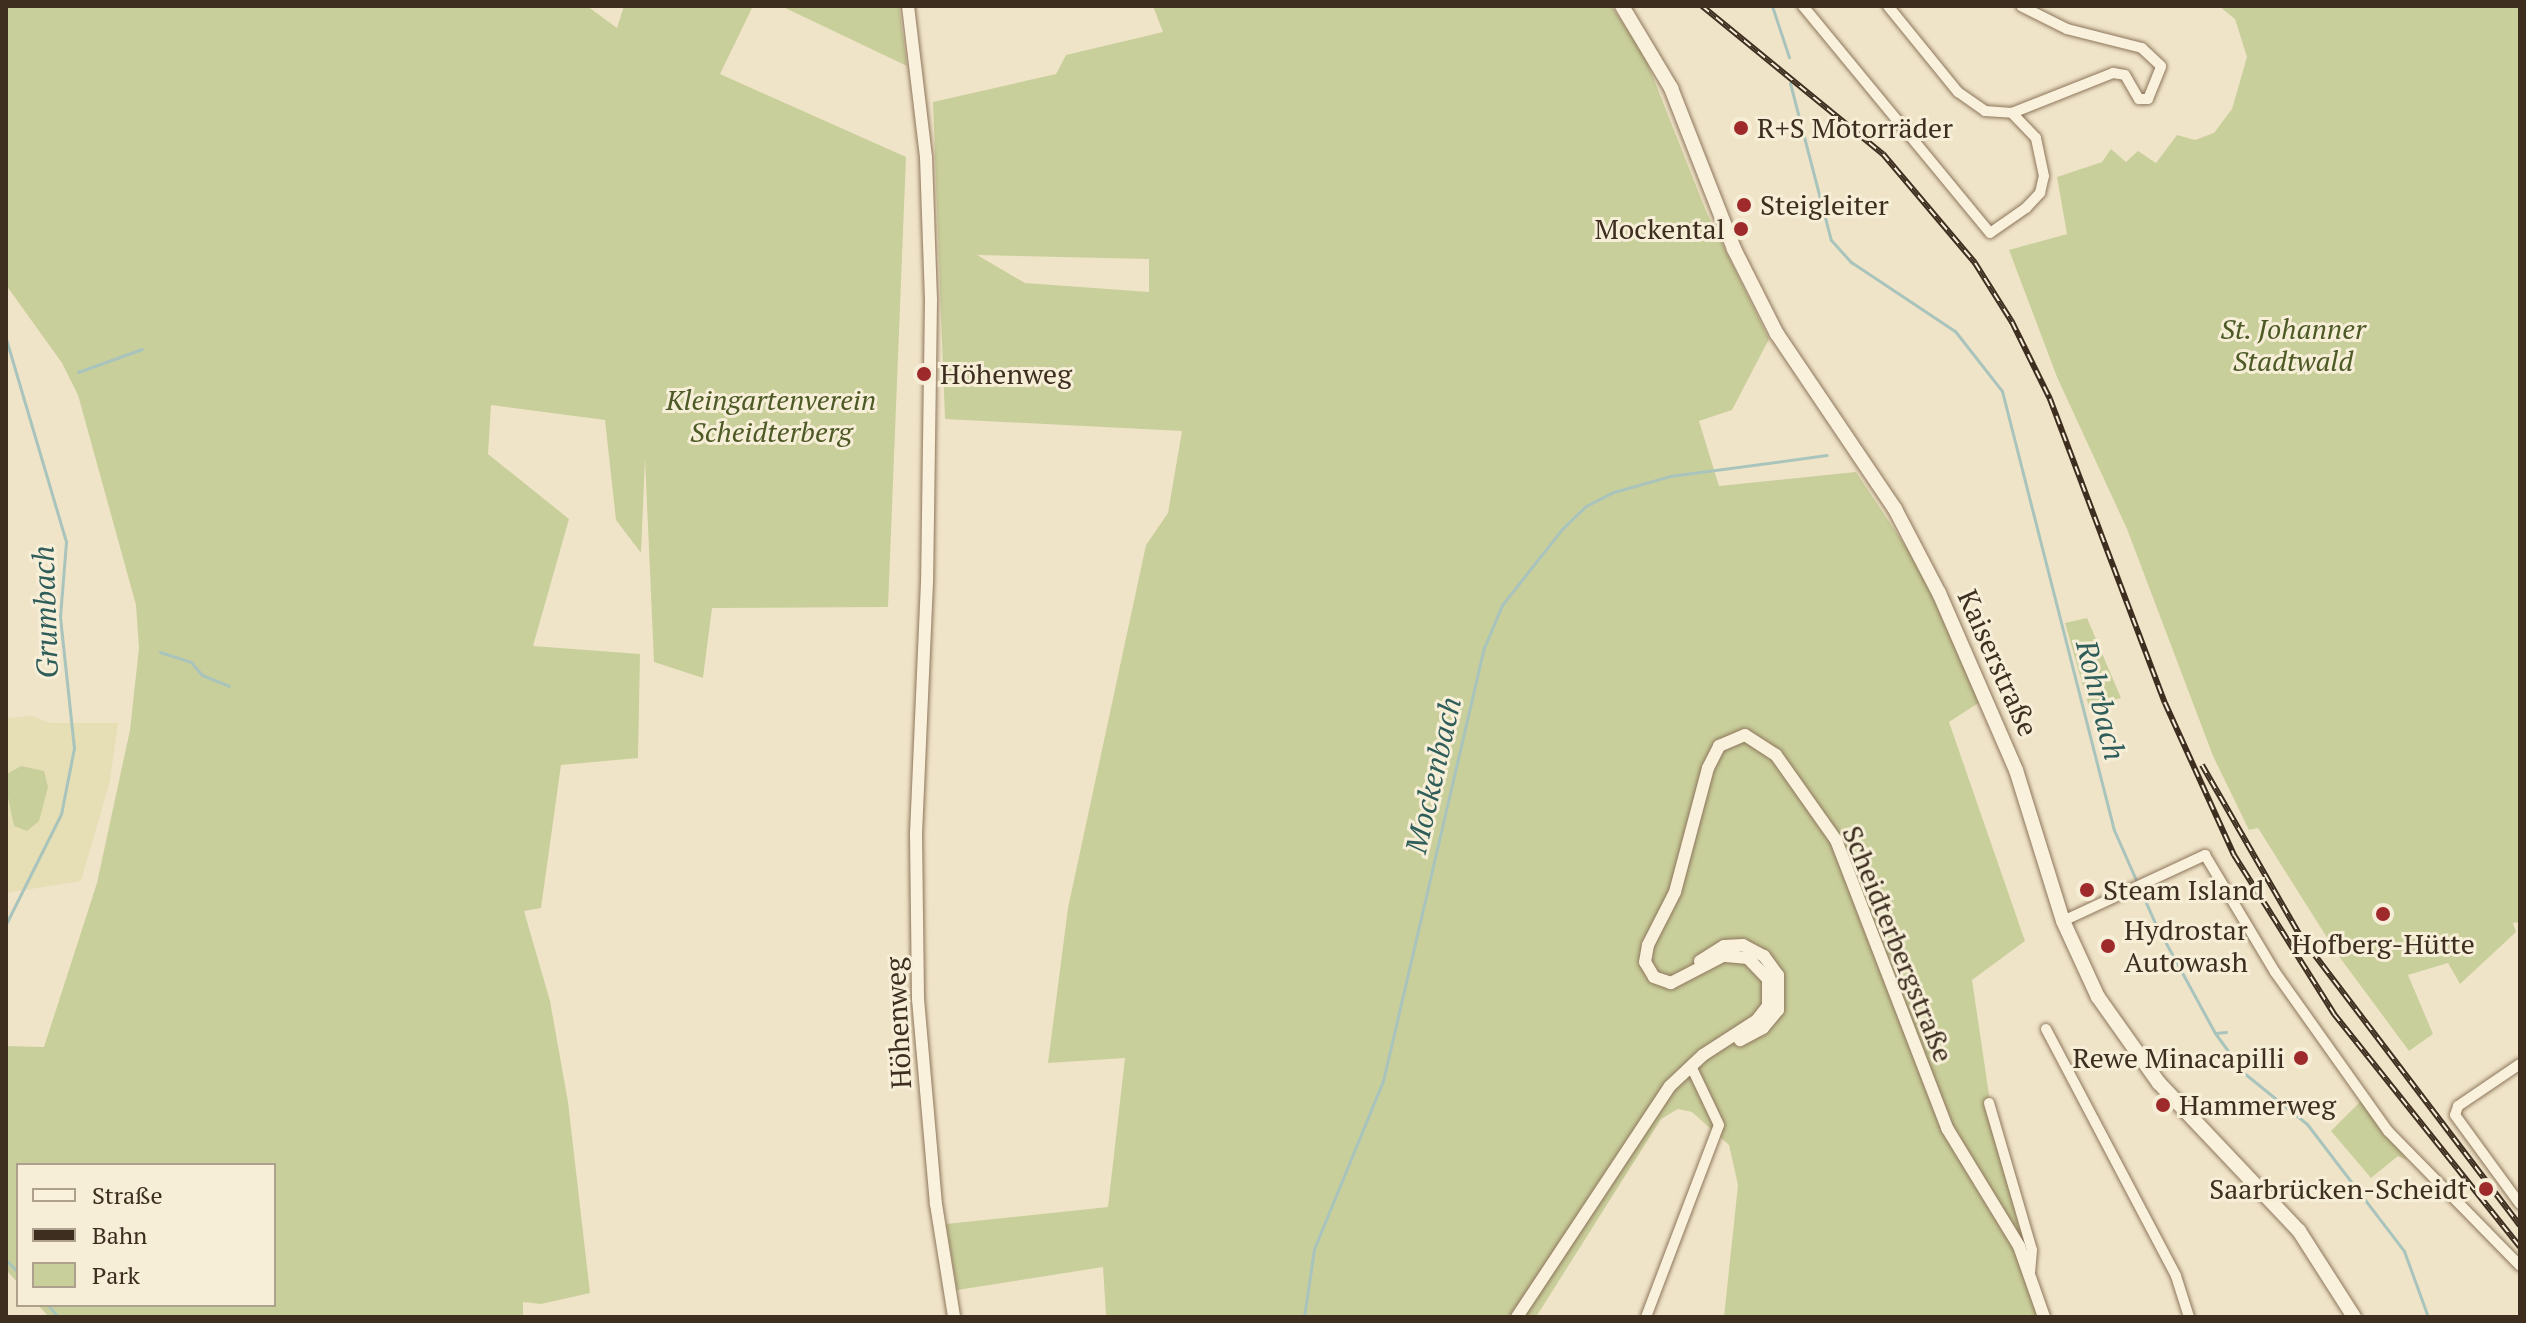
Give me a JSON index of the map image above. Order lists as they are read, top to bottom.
{
  "streets": {
    "main road": ["Kaiserstraße"],
    "street": ["Scheidterbergstraße", "Höhenweg"]
  },
  "water": ["Grumbach", "Rohrbach", "Mockenbach"],
  "parks": ["St. Johanner Stadtwald", "Kleingartenverein Scheidterberg"],
  "places": [
    "R+S Motorräder",
    "Steigleiter",
    "Mockental",
    "Höhenweg",
    "Steam Island",
    "Hofberg-Hütte",
    "Hydrostar Autowash",
    "Rewe Minacapilli",
    "Hammerweg",
    "Saarbrücken-Scheidt"
  ],
  "legend": ["Straße", "Bahn", "Park"]
}
